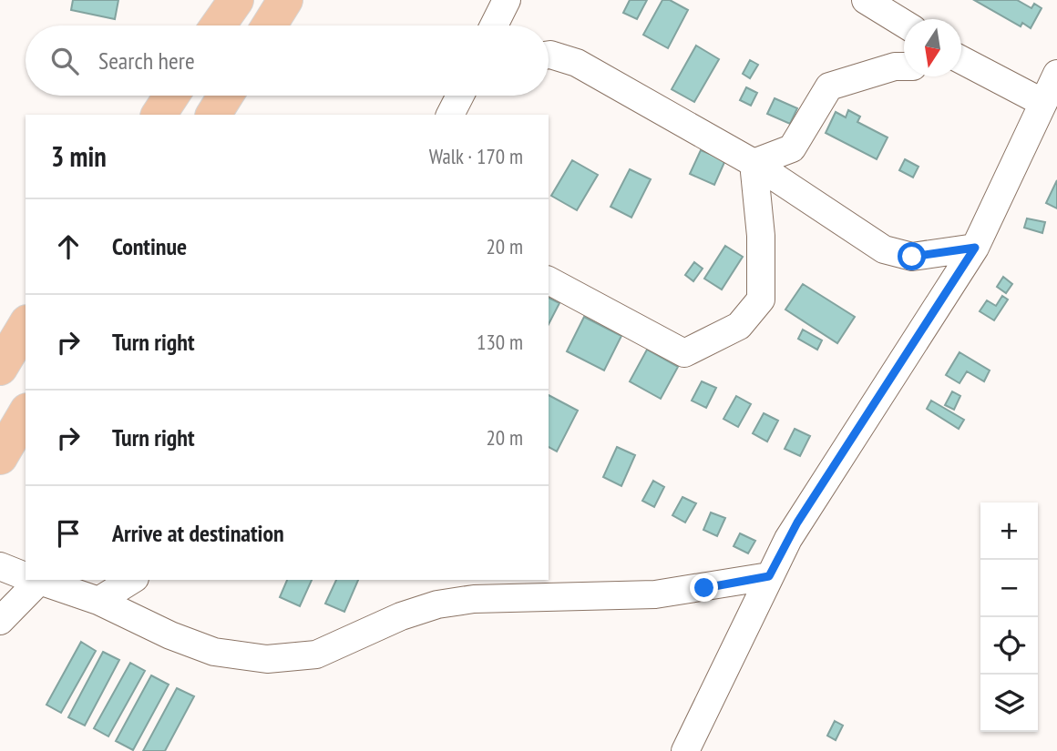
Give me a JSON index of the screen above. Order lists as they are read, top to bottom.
{
  "north": "bottom",
  "page": {
    "search": "Search here",
    "heading": ["3 min", "Walk · 170 m"],
    "list": [
      ["Continue", "20 m"],
      ["Turn right", "130 m"],
      ["Turn right", "20 m"],
      "Arrive at destination"
    ],
    "map_buttons": ["+", "−"]
  }
}
